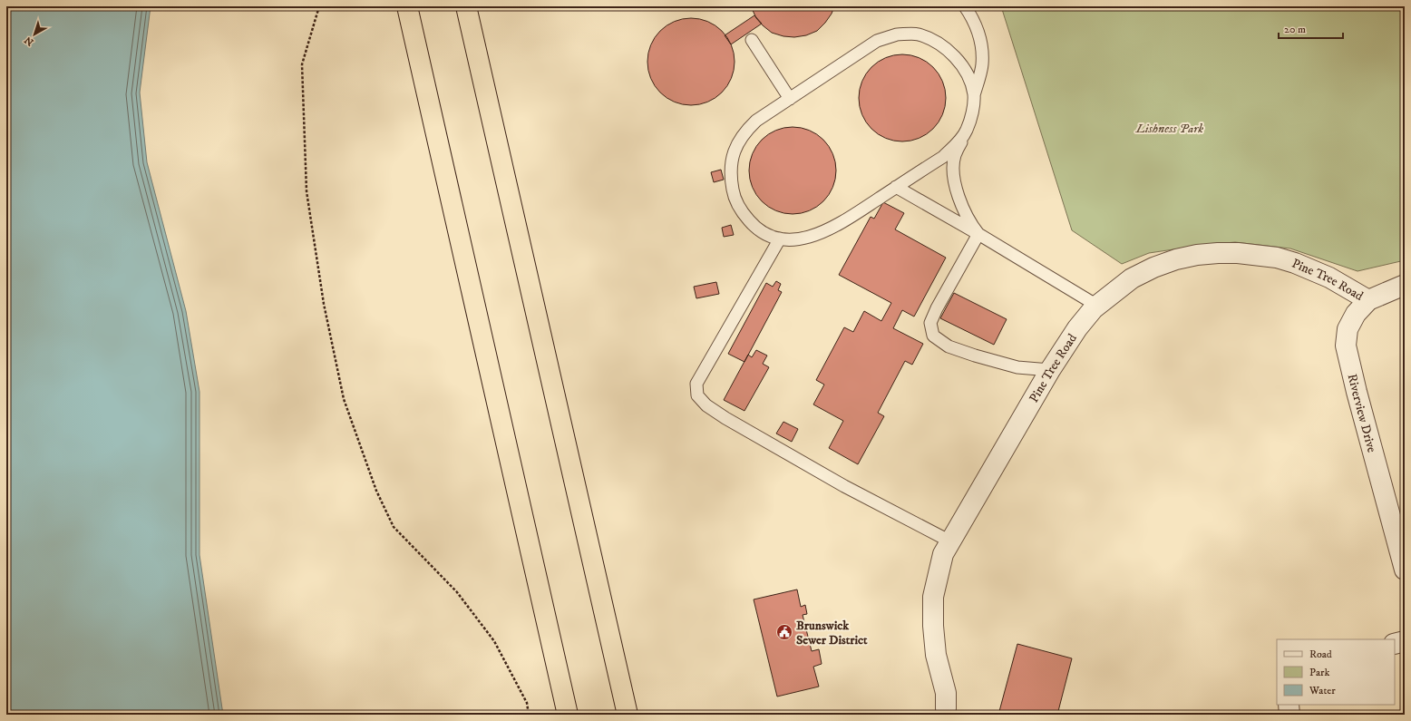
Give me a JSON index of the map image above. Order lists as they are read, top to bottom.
{
  "streets": {
    "street": ["Pine Tree Road", "Riverview Drive"]
  },
  "crossings": [
    ["Pine Tree Road", "Riverview Drive"]
  ],
  "parks": ["Lishness Park"],
  "places": {
    "public building": ["Brunswick Sewer District"]
  },
  "legend": ["Road", "Park", "Water"],
  "scale_bar": "20 m",
  "north": "bottom left"
}
